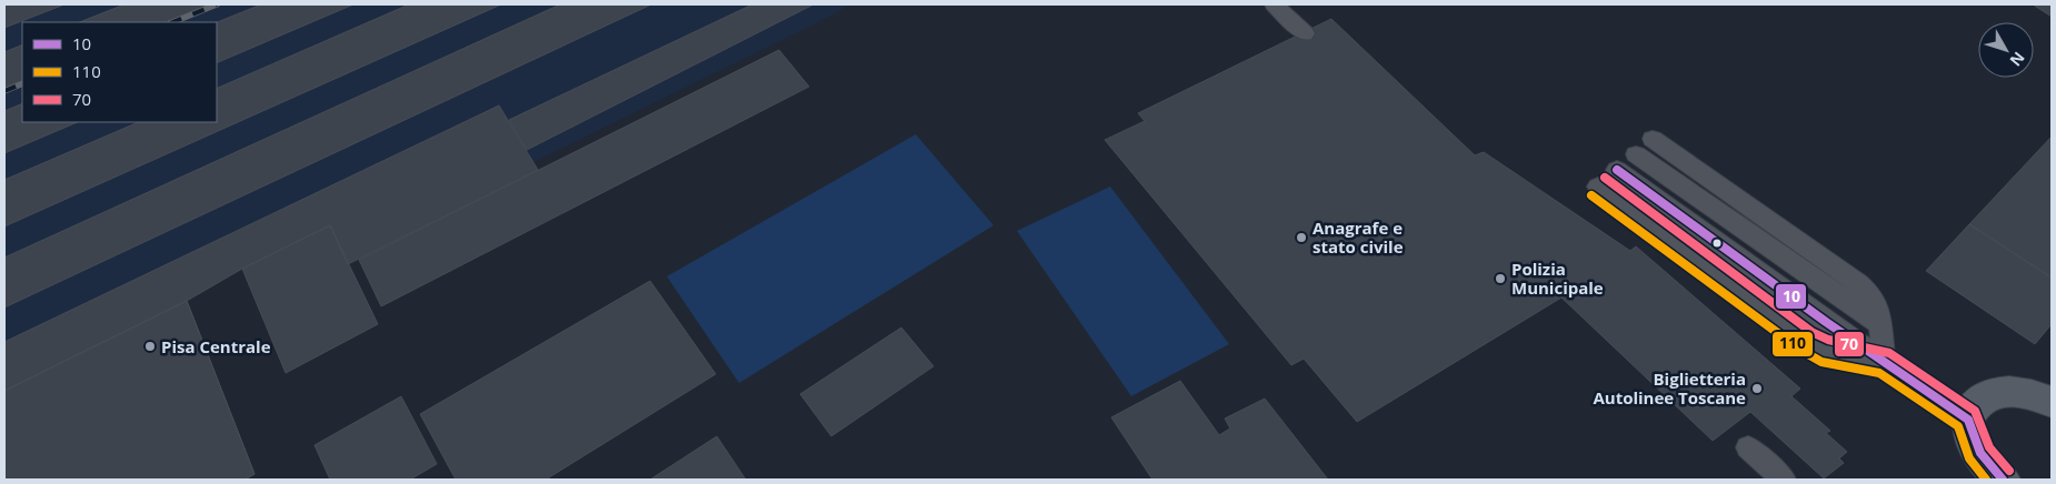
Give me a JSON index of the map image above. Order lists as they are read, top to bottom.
{
  "places": [
    "Anagrafe e stato civile",
    "Polizia Municipale",
    "Pisa Centrale",
    "Biglietteria Autolinee Toscane"
  ],
  "lines": ["transit line 10", "transit line 70", "transit line 110"],
  "legend": ["10", "110", "70"],
  "north": "bottom right"
}
